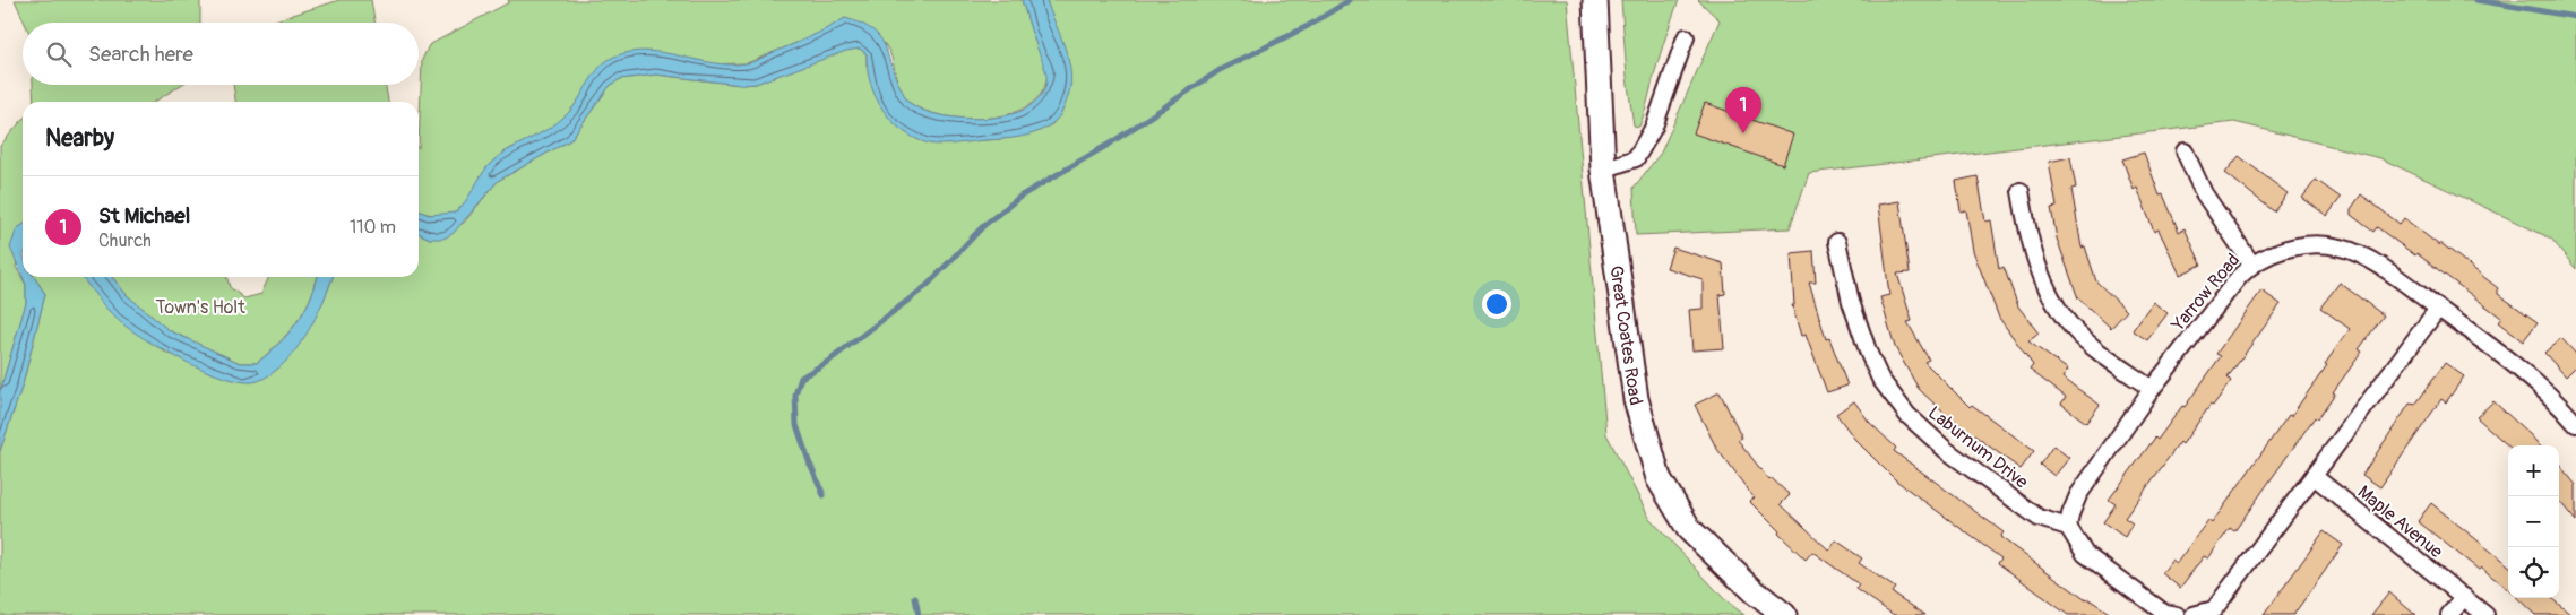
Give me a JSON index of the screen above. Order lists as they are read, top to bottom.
{
  "streets": {
    "main road": ["Great Coates Road"],
    "street": ["Yarrow Road", "Laburnum Drive", "Maple Avenue"]
  },
  "crossings": [
    ["Yarrow Road", "Laburnum Drive"]
  ],
  "parks": ["Town's Holt"],
  "page": {
    "search": "Search here",
    "pins": "1",
    "heading": "Nearby",
    "list": [
      {
        "mark": "1",
        "name": "St Michael",
        "note": "Church",
        "value": "110 m"
      }
    ],
    "map_buttons": ["+", "−"]
  }
}
